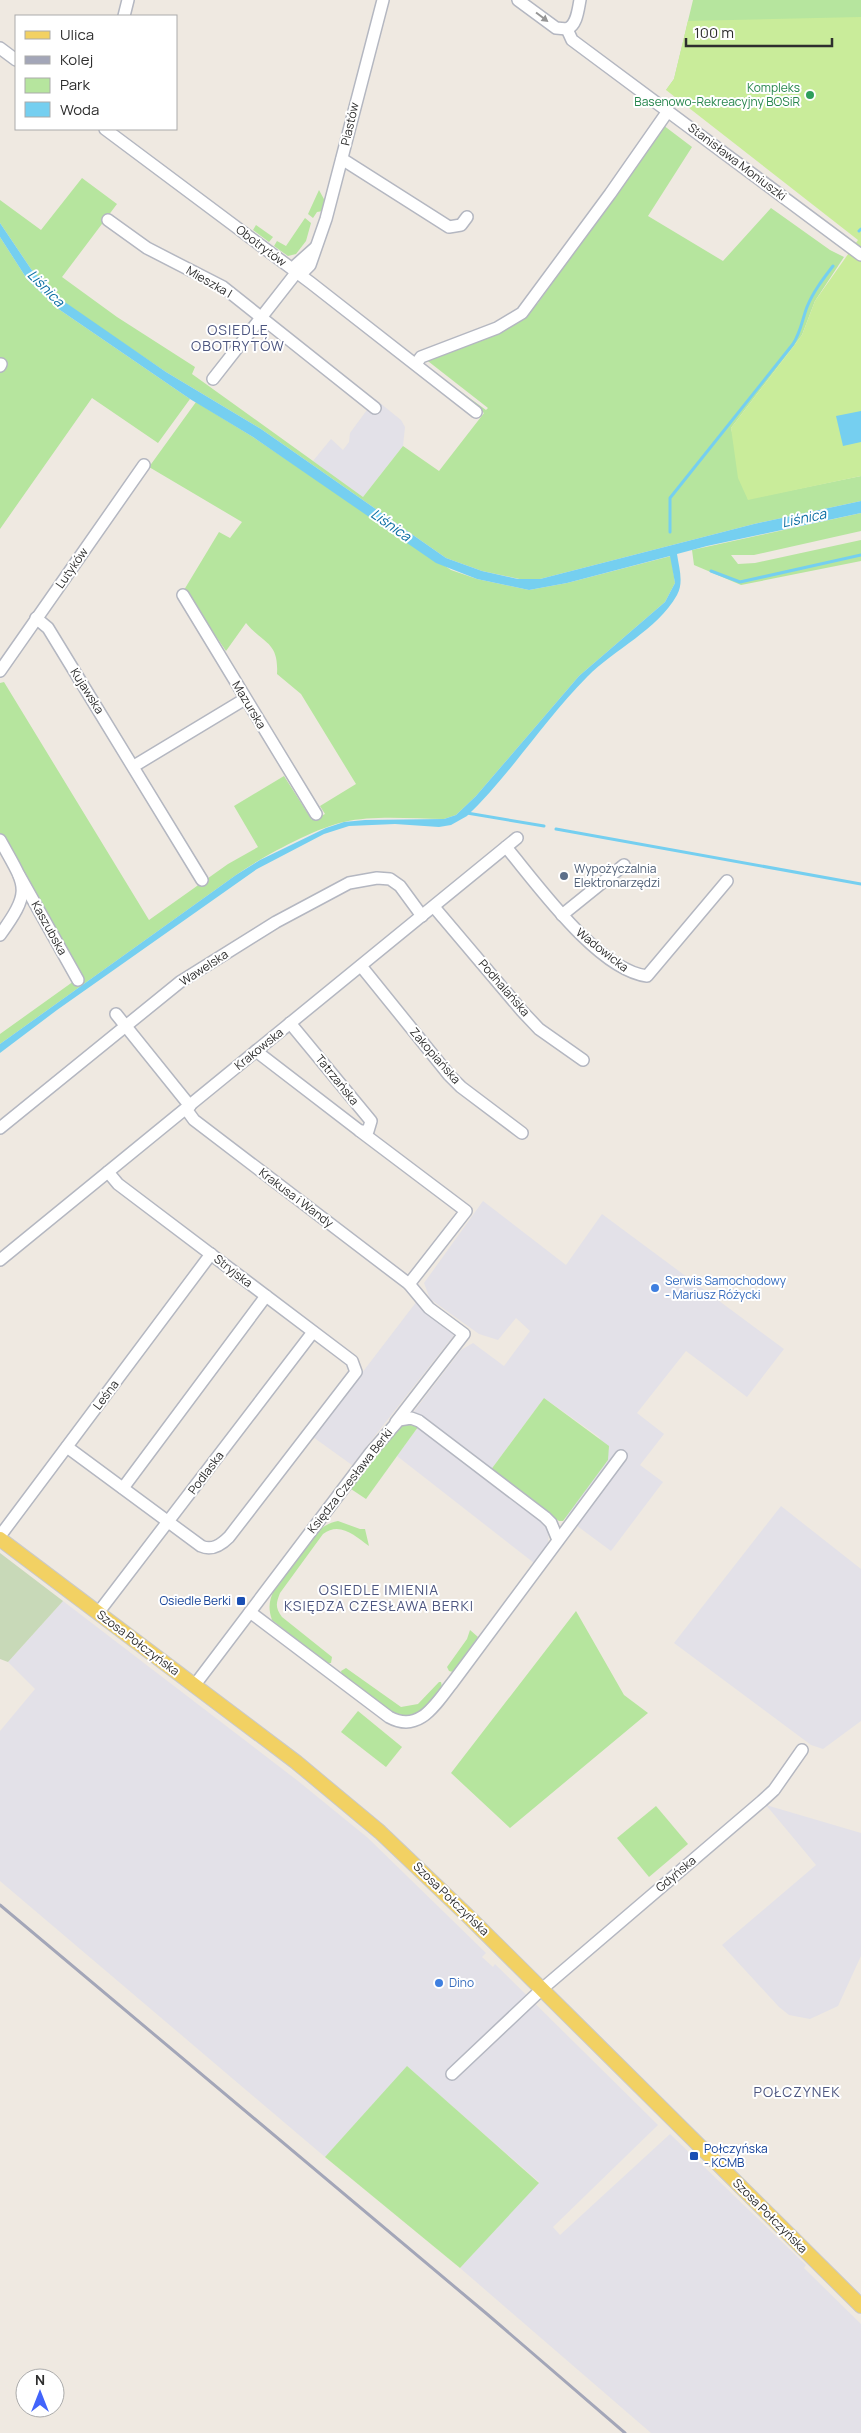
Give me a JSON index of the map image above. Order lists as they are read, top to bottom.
{
  "streets": {
    "main road": ["Szosa Połczyńska"],
    "street": [
      "Piastów",
      "Stanisława Moniuszki",
      "Obotrytów",
      "Mieszka I",
      "Lutyków",
      "Kujawska",
      "Mazurska",
      "Kaszubska",
      "Wadowicka",
      "Wawelska",
      "Podhalańska",
      "Krakowska",
      "Zakopiańska",
      "Tatrzańska",
      "Krakusa i Wandy",
      "Stryjska",
      "Leśna",
      "Podlaska",
      "Księdza Czesława Berki",
      "Gdyńska"
    ]
  },
  "crossings": [
    ["Piastów", "Obotrytów"],
    ["Piastów", "Mieszka I"],
    ["Lutyków", "Kujawska"],
    ["Wadowicka", "Krakowska"],
    ["Wawelska", "Krakowska"],
    ["Wawelska", "Krakusa i Wandy"],
    ["Podhalańska", "Krakowska"],
    ["Krakowska", "Zakopiańska"],
    ["Krakowska", "Tatrzańska"],
    ["Krakowska", "Krakusa i Wandy"],
    ["Krakowska", "Stryjska"],
    ["Tatrzańska", "Krakusa i Wandy"],
    ["Krakusa i Wandy", "Księdza Czesława Berki"],
    ["Stryjska", "Leśna"],
    ["Stryjska", "Podlaska"],
    ["Leśna", "Szosa Połczyńska"],
    ["Podlaska", "Szosa Połczyńska"],
    ["Księdza Czesława Berki", "Szosa Połczyńska"],
    ["Szosa Połczyńska", "Gdyńska"]
  ],
  "districts": ["OSIEDLE OBOTRYTÓW", "OSIEDLE IMIENIA KSIĘDZA CZESŁAWA BERKI", "POŁCZYNEK"],
  "water": ["Liśnica"],
  "places": {
    "other": [
      "Kompleks Basenowo-Rekreacyjny BOSiR",
      "Wypożyczalnia Elektronarzędzi",
      "Serwis Samochodowy - Mariusz Różycki",
      "Dino"
    ],
    "transit": ["Osiedle Berki", "Połczyńska - KCMB"]
  },
  "legend": [
    "Ulica",
    "Kolej",
    "Park",
    "Woda"
  ],
  "scale_bar": "100 m",
  "north": "top"
}
